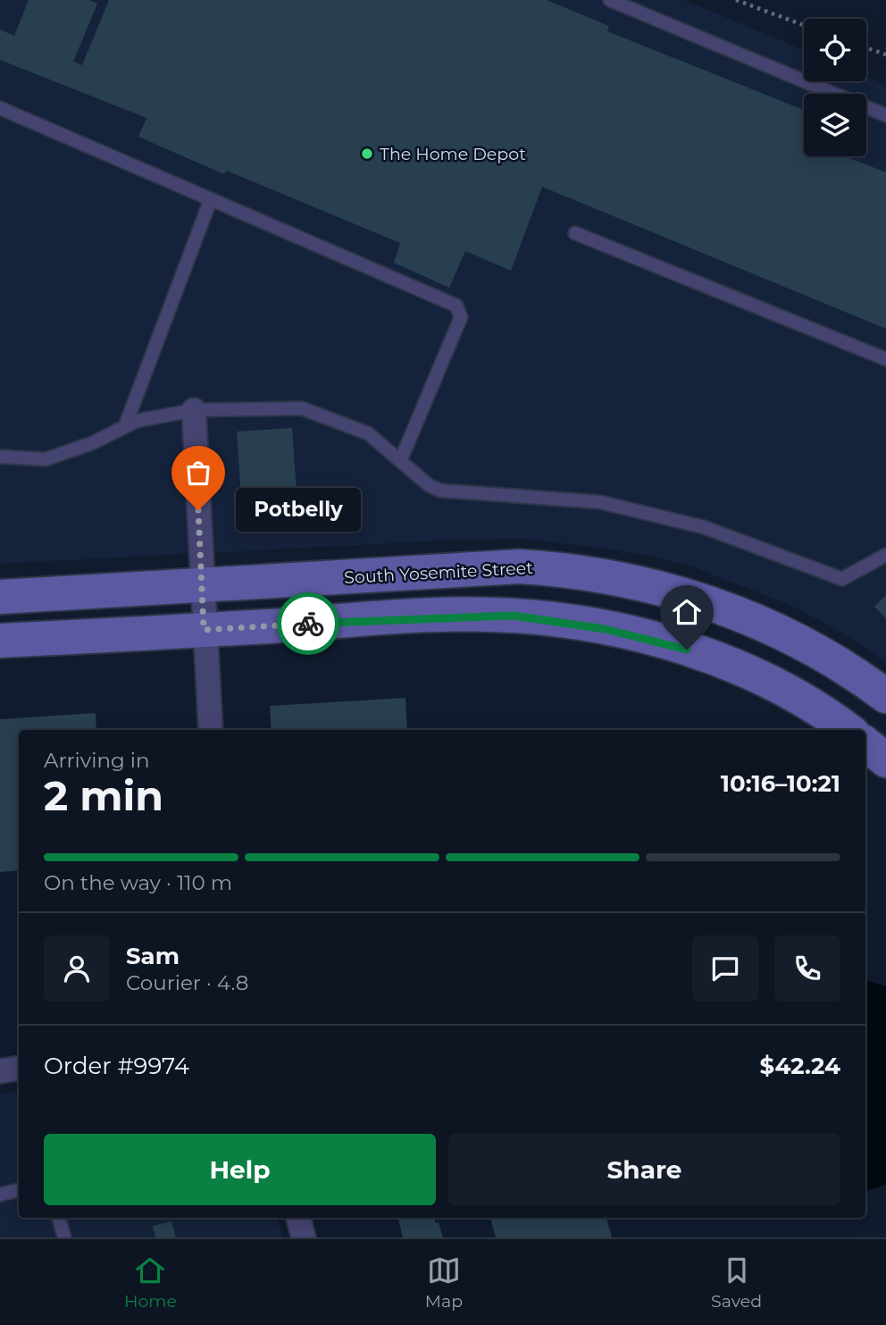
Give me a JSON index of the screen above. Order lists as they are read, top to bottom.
{
  "streets": {
    "main road": ["South Yosemite Street"]
  },
  "places": ["The Home Depot", "Potbelly"],
  "page": {
    "bubble": "Potbelly",
    "heading": ["2 min", "Arriving in", "10:16–10:21"],
    "panel": [
      "Sam",
      "Courier · 4.8",
      "Order #9974",
      "$42.24"
    ],
    "bar": "On the way · 110 m",
    "buttons": ["Help", "Share"],
    "tabs": ["Home", "Map", "Saved"]
  }
}
